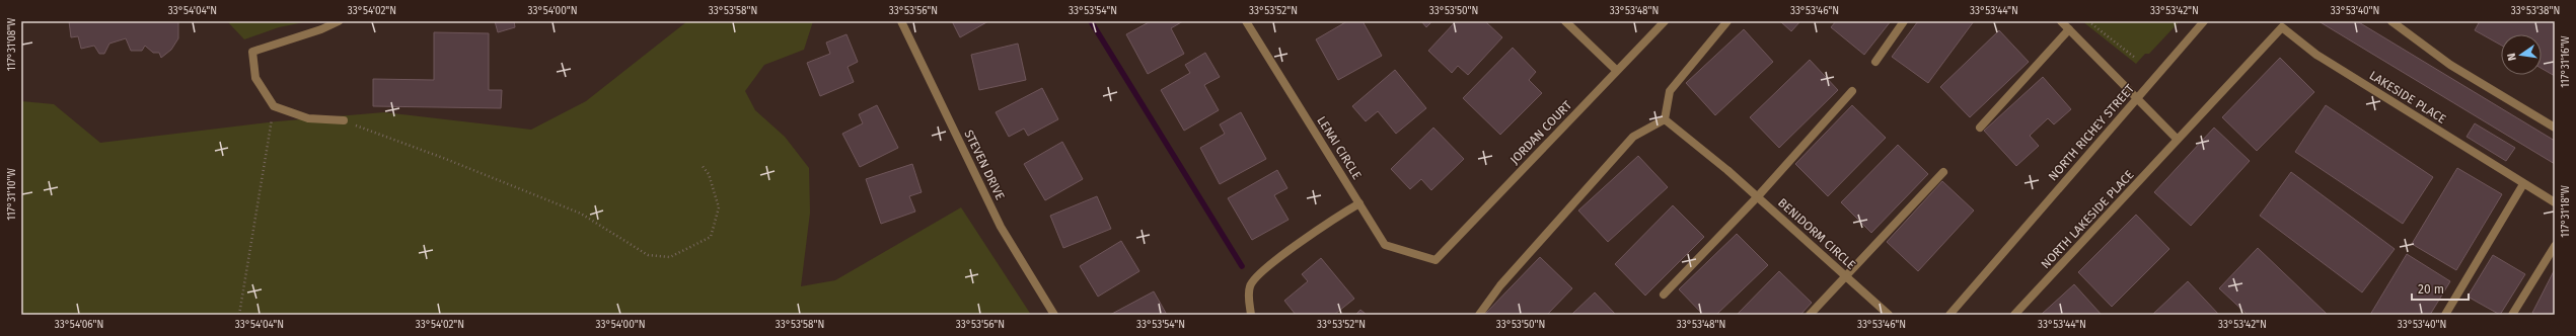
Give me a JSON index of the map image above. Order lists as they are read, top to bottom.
{
  "streets": {
    "street": [
      "LAKESIDE PLACE",
      "JORDAN COURT",
      "NORTH RICHEY STREET",
      "LENAI CIRCLE",
      "STEVEN DRIVE",
      "NORTH LAKESIDE PLACE",
      "BENIDORM CIRCLE"
    ]
  },
  "crossings": [
    ["LAKESIDE PLACE", "NORTH LAKESIDE PLACE"],
    ["JORDAN COURT", "LENAI CIRCLE"]
  ],
  "scale_bar": "20 m",
  "north": "left",
  "coordinates": [
    "33°54'04\"N",
    "33°54'02\"N",
    "33°54'00\"N",
    "33°53'58\"N",
    "33°53'56\"N",
    "33°53'54\"N",
    "33°53'52\"N",
    "33°53'50\"N",
    "33°53'48\"N",
    "33°53'46\"N",
    "33°53'44\"N",
    "33°53'42\"N",
    "33°53'40\"N",
    "33°53'38\"N",
    "117°31'08\"W",
    "117°31'16\"W",
    "117°31'10\"W",
    "117°31'18\"W",
    "33°54'06\"N"
  ]
}
